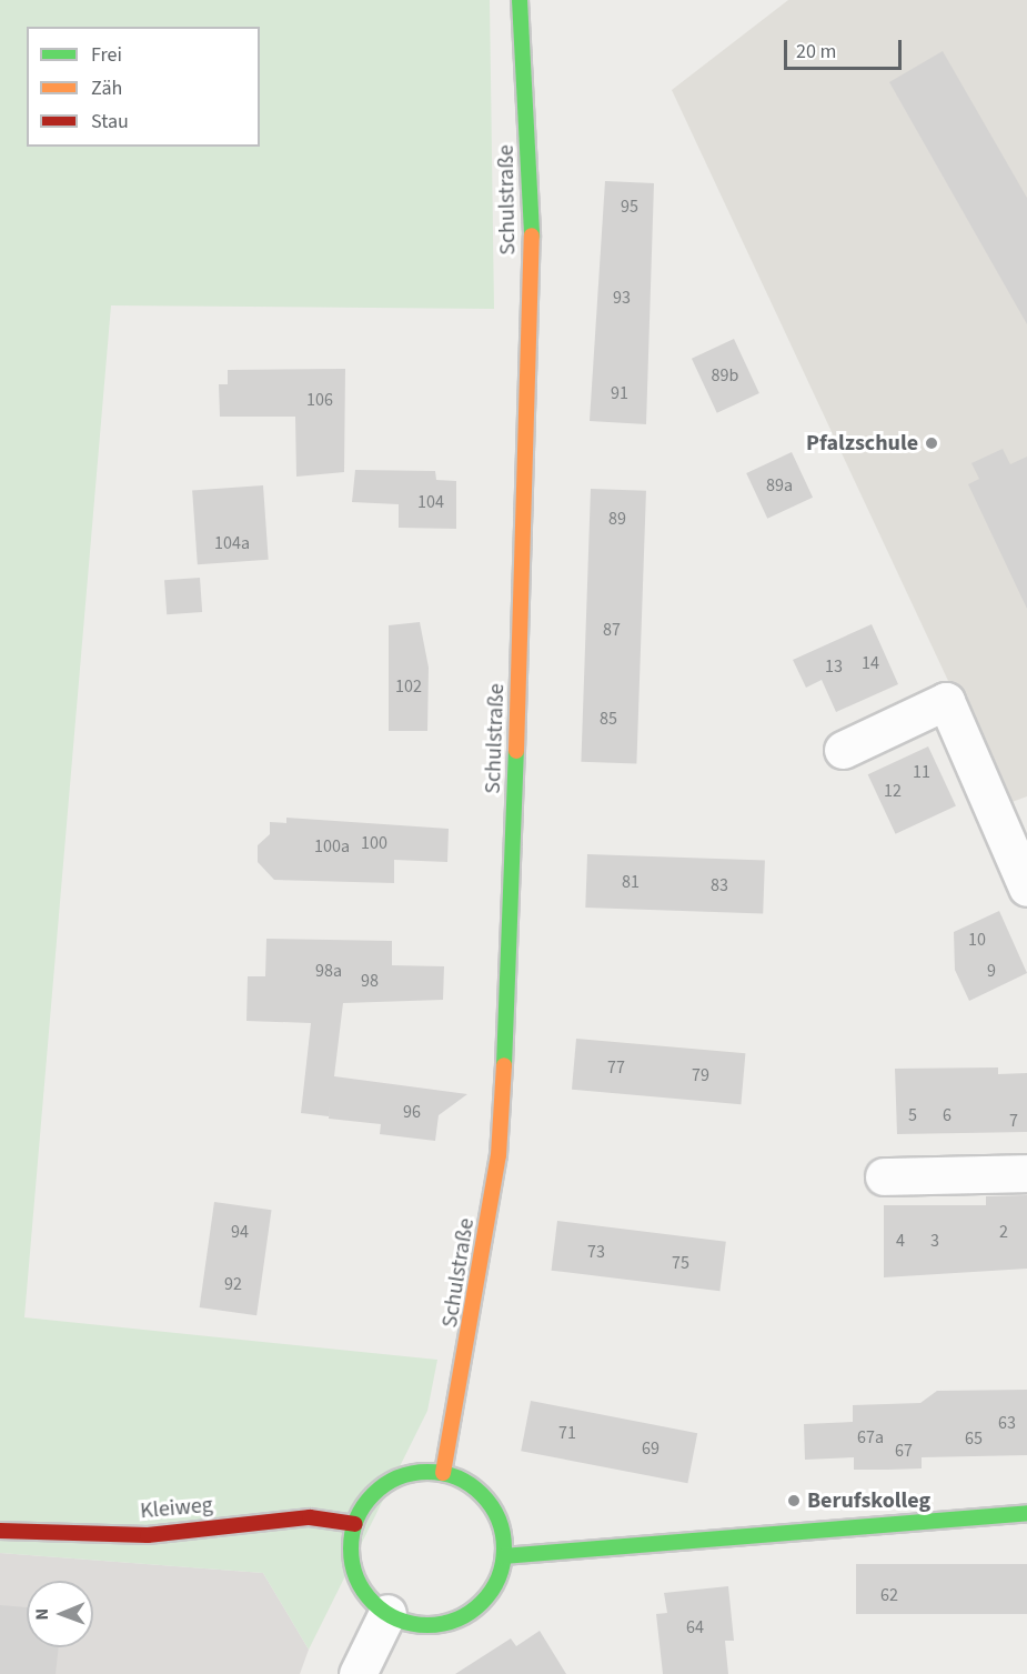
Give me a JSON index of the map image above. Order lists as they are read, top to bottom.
{
  "streets": {
    "main road": ["Schulstraße", "Kleiweg"]
  },
  "crossings": [
    ["Schulstraße", "Kleiweg"]
  ],
  "places": ["Pfalzschule", "Berufskolleg"],
  "house_numbers": [
    "95",
    "93",
    "89b",
    "91",
    "106",
    "89a",
    "104",
    "89",
    "104a",
    "87",
    "14",
    "13",
    "102",
    "85",
    "11",
    "12",
    "100",
    "100a",
    "81",
    "83",
    "10",
    "98a",
    "9",
    "98",
    "77",
    "79",
    "96",
    "5",
    "6",
    "7",
    "94",
    "2",
    "4",
    "3",
    "73",
    "75",
    "92",
    "63",
    "71",
    "67a",
    "65",
    "69",
    "67",
    "62",
    "64"
  ],
  "legend": ["Frei", "Zäh", "Stau"],
  "scale_bar": "20 m",
  "north": "left"
}
